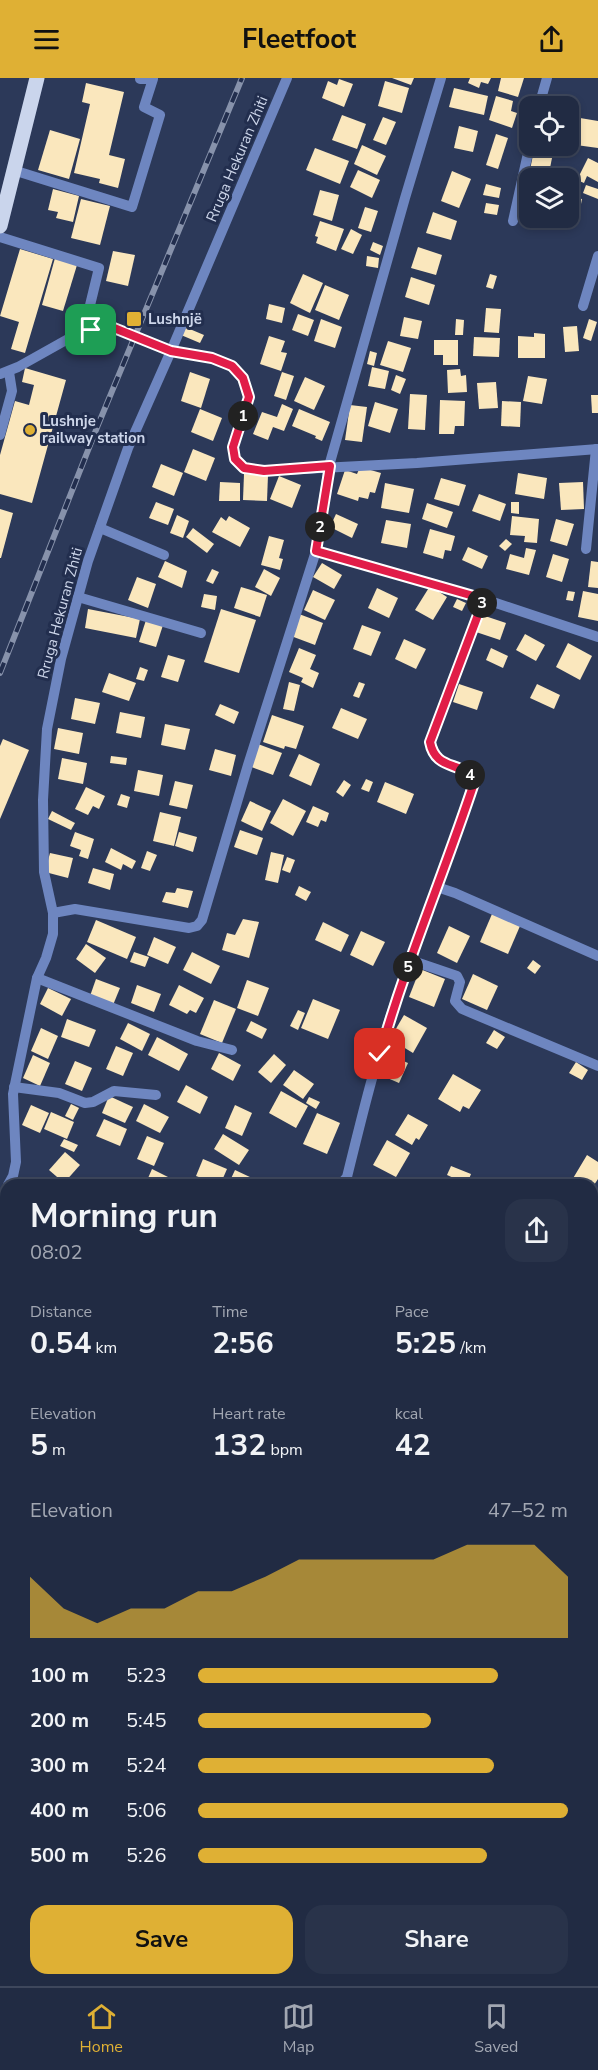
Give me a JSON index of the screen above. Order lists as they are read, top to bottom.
{
  "streets": {
    "street": ["Rruga Hekuran Zhiti"]
  },
  "places": {
    "transit": ["Lushnjë"],
    "other": ["Lushnje railway station"]
  },
  "page": {
    "header": "Fleetfoot",
    "pins": [
      "1",
      "2",
      "3",
      "4",
      "5"
    ],
    "heading": ["Morning run", "08:02"],
    "stats": [
      ["Distance", "0.54 km"],
      ["Time", "2:56"],
      ["Pace", "5:25 /km"],
      ["Elevation", "5 m"],
      ["Heart rate", "132 bpm"],
      ["kcal", "42"]
    ],
    "chart": ["Elevation", "47–52 m"],
    "list": [
      {
        "name": "100 m",
        "note": "5:23"
      },
      {
        "name": "200 m",
        "note": "5:45"
      },
      {
        "name": "300 m",
        "note": "5:24"
      },
      {
        "name": "400 m",
        "note": "5:06"
      },
      {
        "name": "500 m",
        "note": "5:26"
      }
    ],
    "buttons": ["Save", "Share"],
    "tabs": ["Home", "Map", "Saved"]
  }
}
